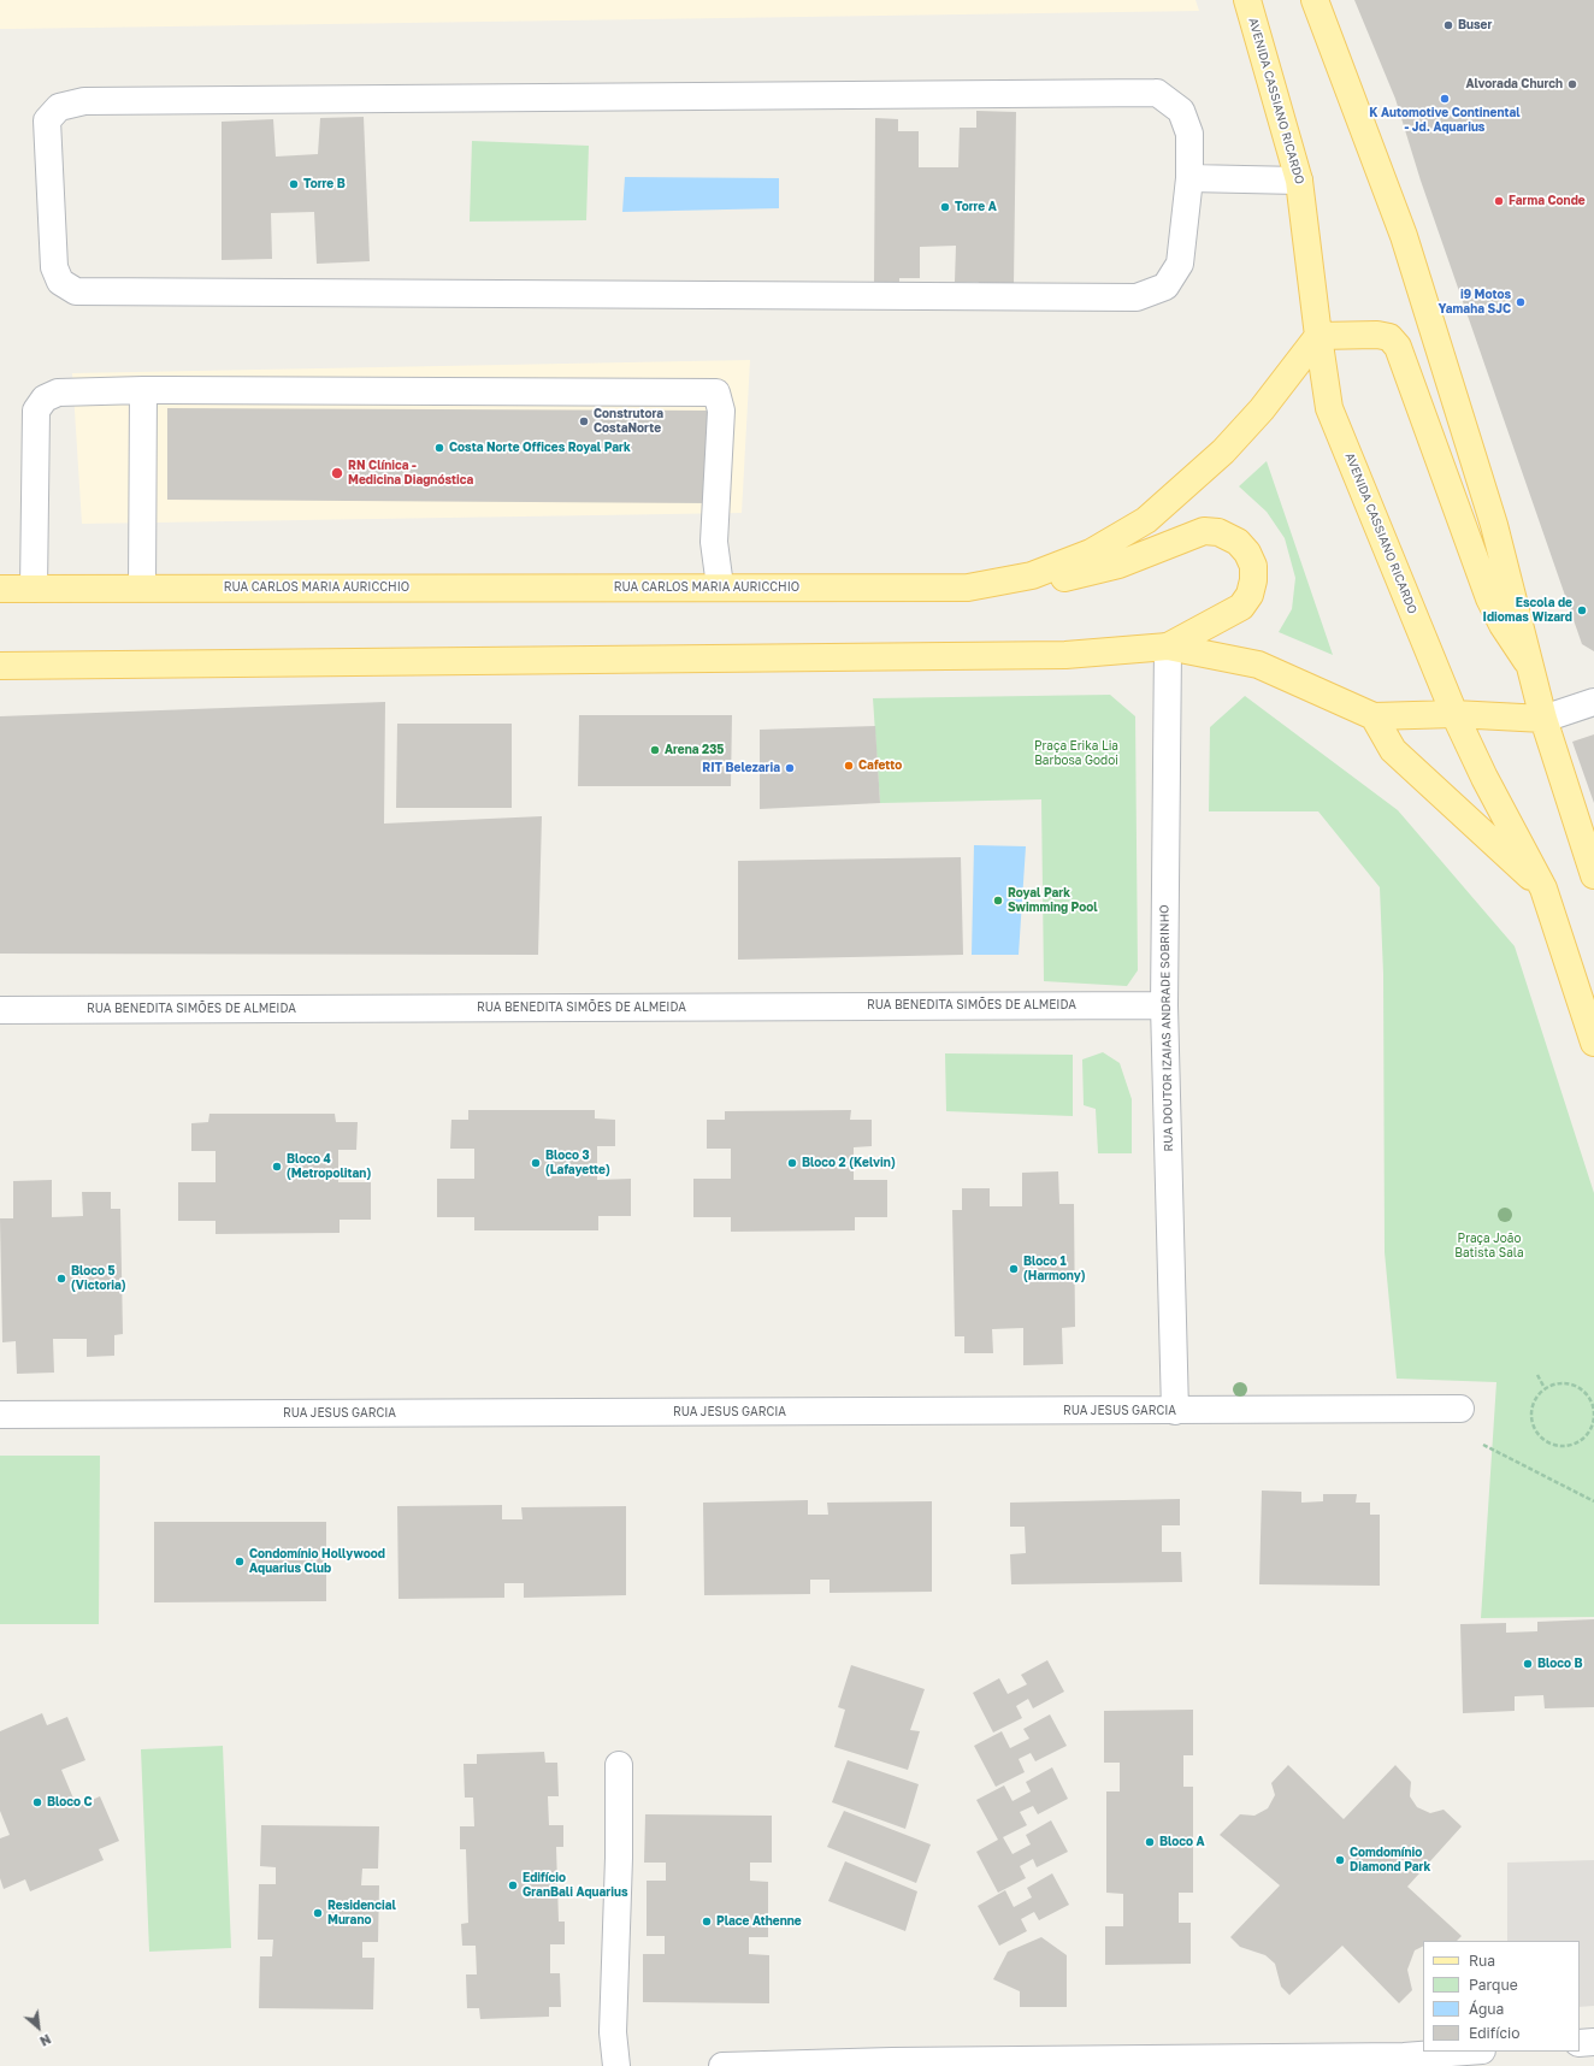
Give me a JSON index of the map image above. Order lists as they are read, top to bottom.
{
  "streets": {
    "main road": ["AVENIDA CASSIANO RICARDO", "RUA CARLOS MARIA AURICCHIO"],
    "street": ["RUA BENEDITA SIMÕES DE ALMEIDA", "RUA DOUTOR IZAIAS ANDRADE SOBRINHO", "RUA JESUS GARCIA"]
  },
  "crossings": [
    ["AVENIDA CASSIANO RICARDO", "RUA CARLOS MARIA AURICCHIO"],
    ["RUA BENEDITA SIMÕES DE ALMEIDA", "RUA DOUTOR IZAIAS ANDRADE SOBRINHO"],
    ["RUA DOUTOR IZAIAS ANDRADE SOBRINHO", "RUA JESUS GARCIA"]
  ],
  "parks": ["Praça Erika Lia Barbosa Godoi", "Praça João Batista Sala"],
  "places": [
    "Buser",
    "Alvorada Church",
    "K Automotive Continental - Jd. Aquarius",
    "Torre B",
    "Farma Conde",
    "Torre A",
    "i9 Motos Yamaha SJC",
    "Construtora CostaNorte",
    "Costa Norte Offices Royal Park",
    "RN Clínica - Medicina Diagnóstica",
    "Escola de Idiomas Wizard",
    "Arena 235",
    "Cafetto",
    "RIT Belezaria",
    "Royal Park Swimming Pool",
    "Bloco 3 (Lafayette)",
    "Bloco 2 (Kelvin)",
    "Bloco 4 (Metropolitan)",
    "Bloco 1 (Harmony)",
    "Bloco 5 (Victoria)",
    "Condomínio Hollywood Aquarius Club",
    "Bloco B",
    "Bloco C",
    "Bloco A",
    "Comdomínio Diamond Park",
    "Edifício GranBali Aquarius",
    "Residencial Murano",
    "Place Athenne"
  ],
  "legend": [
    "Rua",
    "Parque",
    "Água",
    "Edifício"
  ],
  "north": "bottom right"
}
